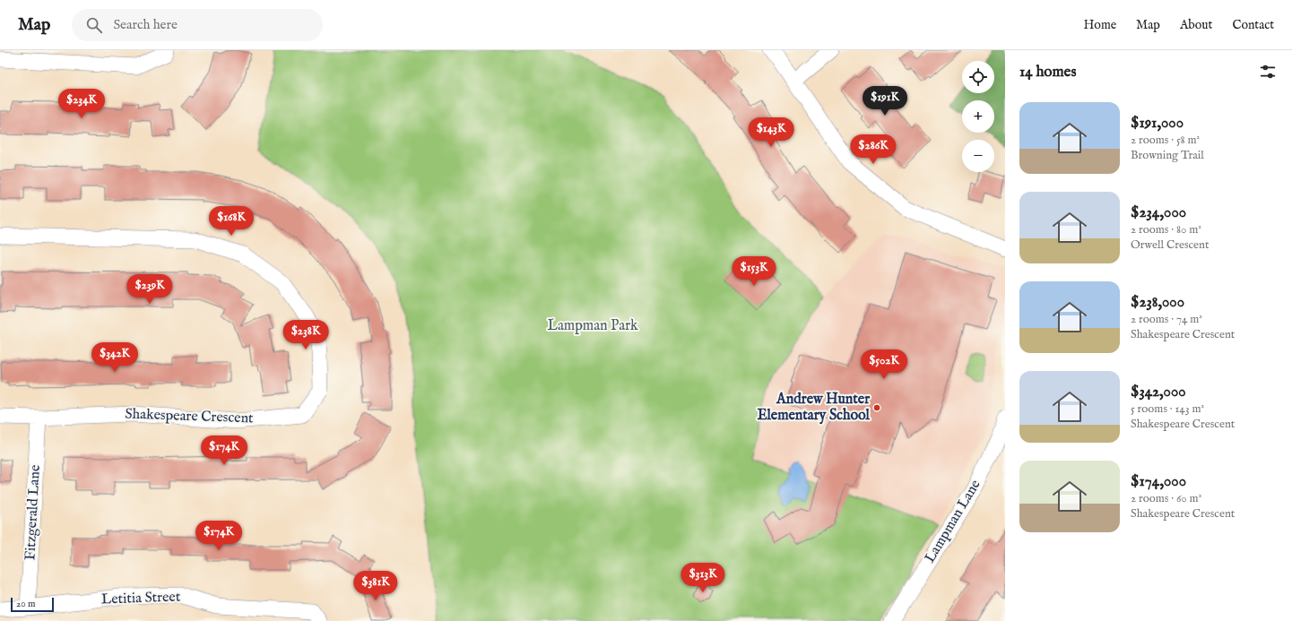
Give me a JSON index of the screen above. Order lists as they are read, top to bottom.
{
  "streets": {
    "street": [
      "Shakespeare Crescent",
      "Fitzgerald Lane",
      "Lampman Lane",
      "Letitia Street"
    ]
  },
  "crossings": [
    ["Shakespeare Crescent", "Fitzgerald Lane"],
    ["Fitzgerald Lane", "Letitia Street"]
  ],
  "parks": ["Lampman Park"],
  "places": ["Andrew Hunter Elementary School"],
  "scale_bar": "20 m",
  "page": {
    "header": "Map",
    "search": "Search here",
    "nav": [
      "Home",
      "Map",
      "About",
      "Contact"
    ],
    "heading": "14 homes",
    "map_buttons": ["+", "−"],
    "price": [
      "$191K",
      "$234K",
      "$143K",
      "$286K",
      "$168K",
      "$153K",
      "$239K",
      "$238K",
      "$342K",
      "$502K",
      "$174K",
      "$174K",
      "$313K",
      "$381K"
    ],
    "list": [
      {
        "name": "$191,000",
        "note": "2 rooms · 58 m² · Browning Trail"
      },
      {
        "name": "$234,000",
        "note": "2 rooms · 80 m² · Orwell Crescent"
      },
      {
        "name": "$238,000",
        "note": "2 rooms · 74 m² · Shakespeare Crescent"
      },
      {
        "name": "$342,000",
        "note": "5 rooms · 143 m² · Shakespeare Crescent"
      },
      {
        "name": "$174,000",
        "note": "2 rooms · 60 m² · Shakespeare Crescent"
      }
    ],
    "scale": "20 m"
  }
}
